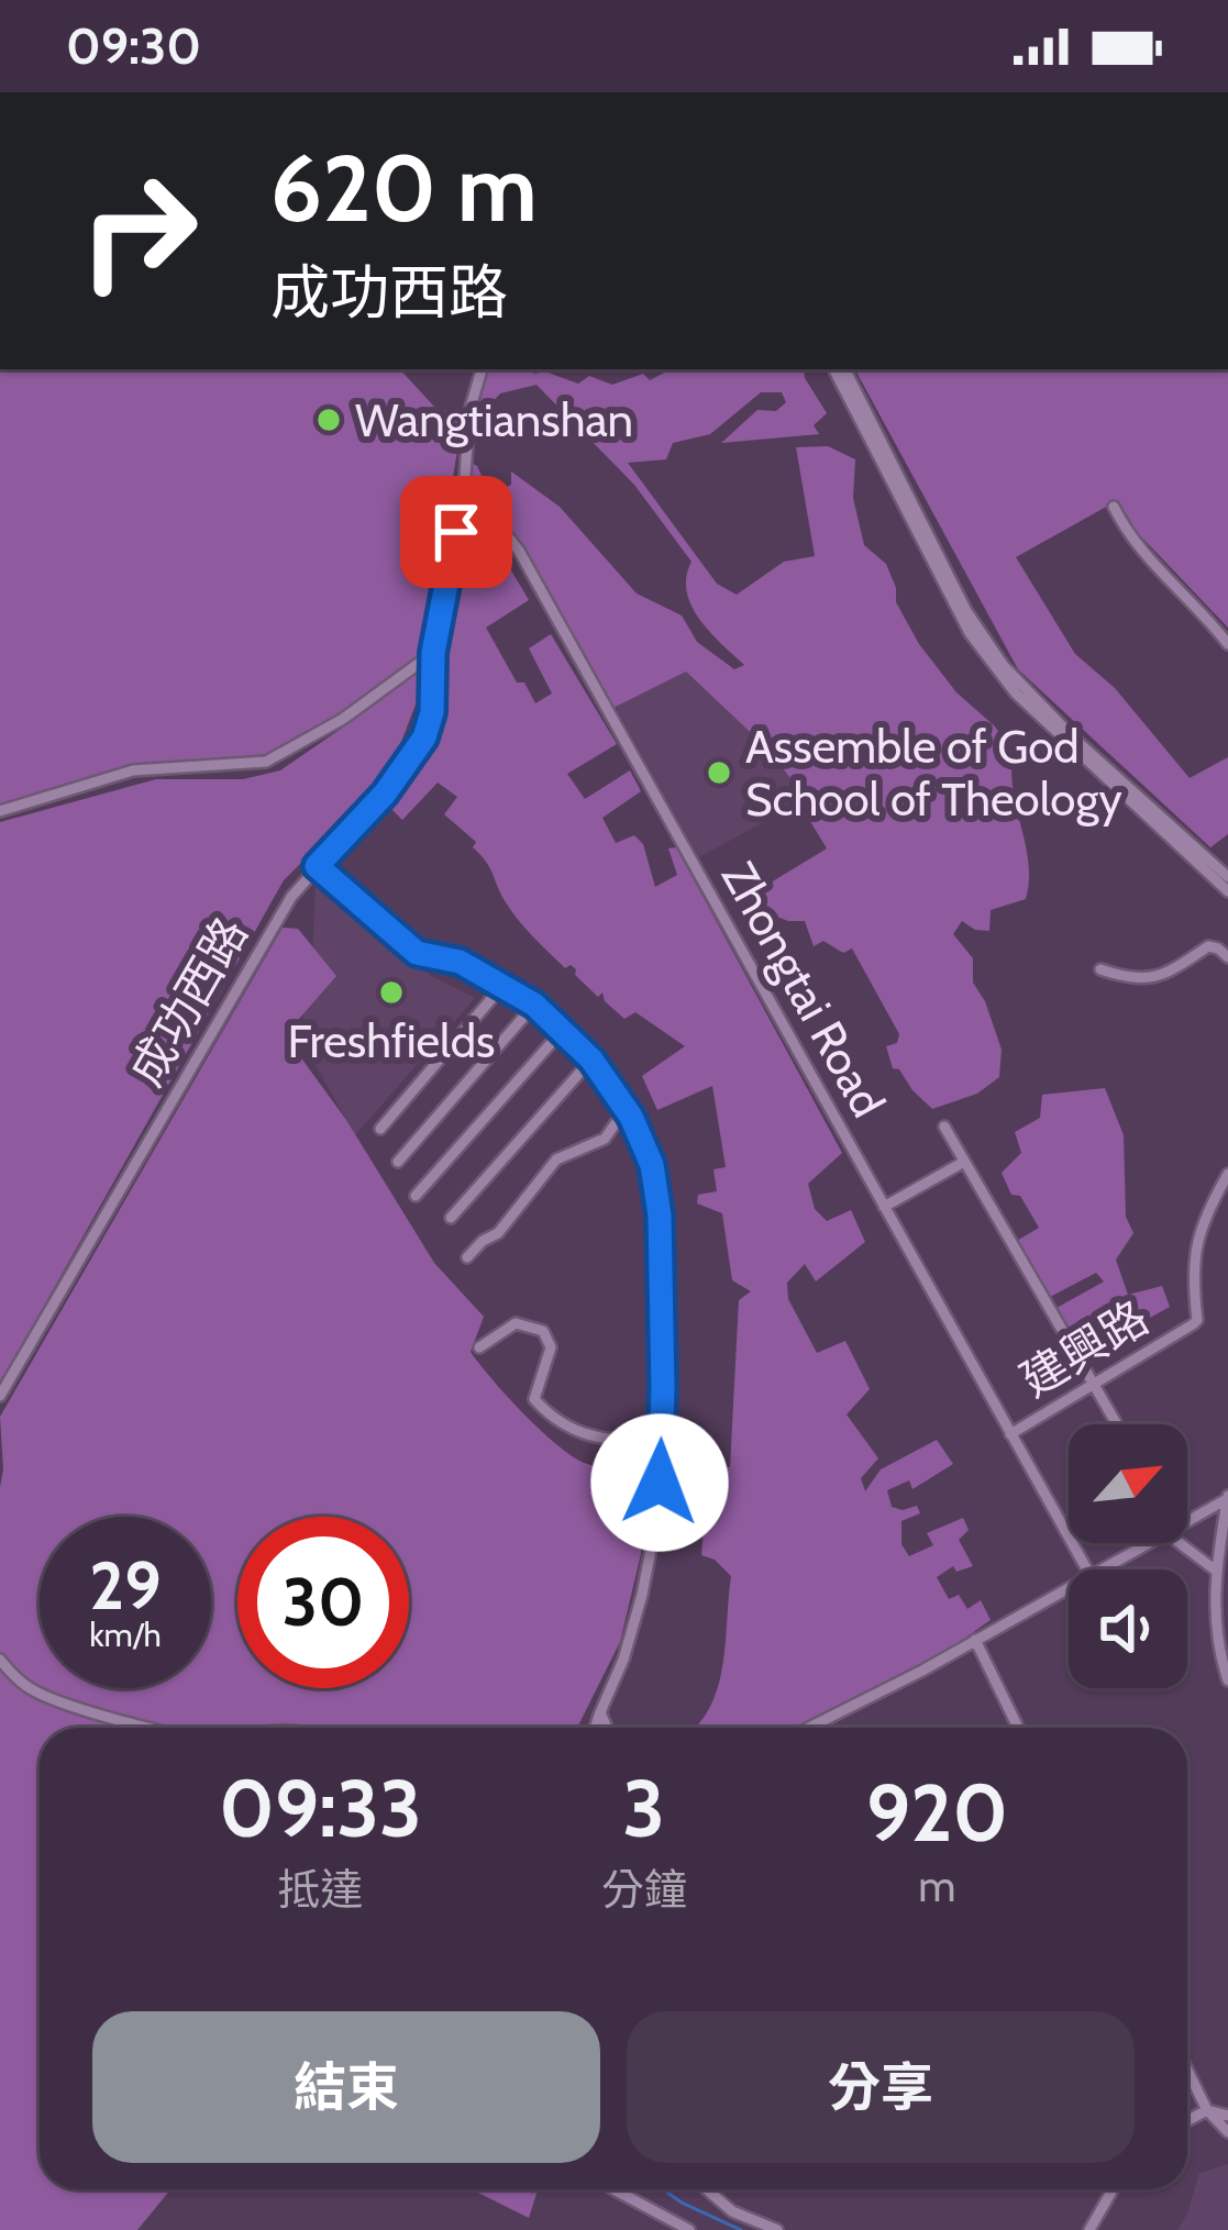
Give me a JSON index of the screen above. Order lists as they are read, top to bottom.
{
  "streets": {
    "street": ["Zhongtai Road", "成功西路", "建興路"]
  },
  "crossings": [
    ["Zhongtai Road", "成功西路"],
    ["Zhongtai Road", "建興路"]
  ],
  "places": ["Wangtianshan", "Assemble of God School of Theology", "Freshfields"],
  "north": "top right",
  "page": {
    "status": "09:30",
    "turn": ["620 m", "成功西路"],
    "speed": "29 km/h",
    "limit": "30",
    "eta": [
      "09:33",
      "抵達",
      "3",
      "分鐘",
      "920",
      "m"
    ],
    "buttons": ["結束", "分享"]
  }
}
